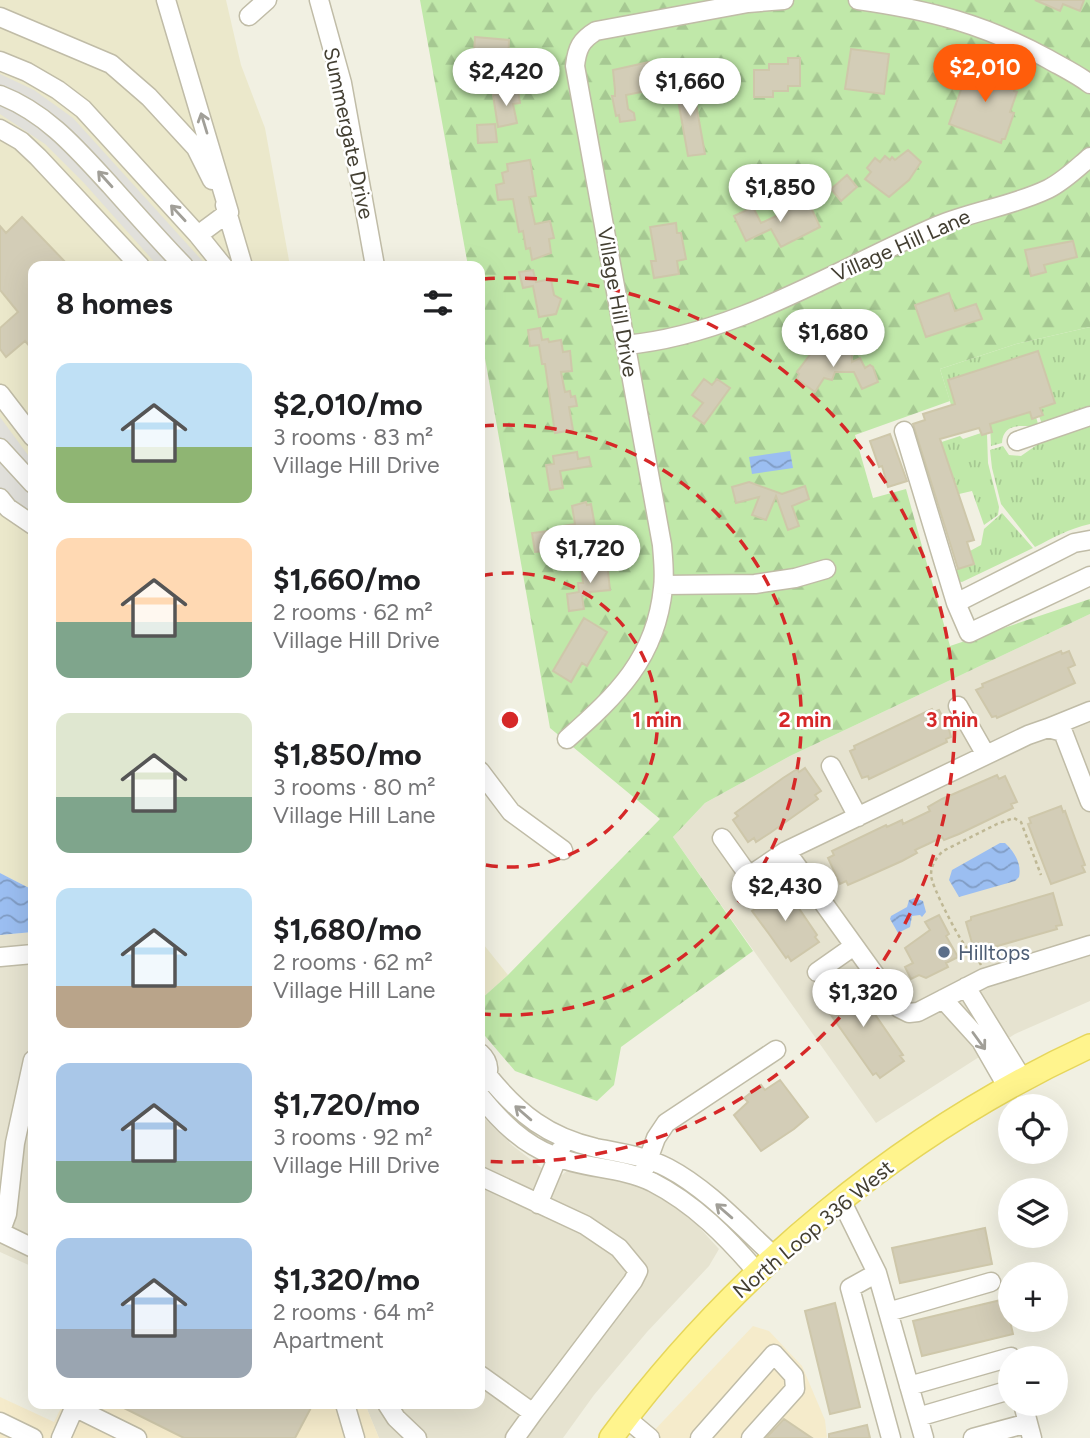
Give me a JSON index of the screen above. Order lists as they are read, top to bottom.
{
  "streets": {
    "main road": ["North Loop 336 West"],
    "street": ["Summergate Drive", "Village Hill Lane", "Village Hill Drive"]
  },
  "crossings": [
    ["Village Hill Lane", "Village Hill Drive"]
  ],
  "places": ["Hilltops"],
  "page": {
    "price": [
      "$2,010",
      "$2,420",
      "$1,660",
      "$1,850",
      "$1,680",
      "$1,720",
      "$2,430",
      "$1,320"
    ],
    "heading": "8 homes",
    "list": [
      {
        "name": "$2,010/mo",
        "note": "3 rooms · 83 m² · Village Hill Drive"
      },
      {
        "name": "$1,660/mo",
        "note": "2 rooms · 62 m² · Village Hill Drive"
      },
      {
        "name": "$1,850/mo",
        "note": "3 rooms · 80 m² · Village Hill Lane"
      },
      {
        "name": "$1,680/mo",
        "note": "2 rooms · 62 m² · Village Hill Lane"
      },
      {
        "name": "$1,720/mo",
        "note": "3 rooms · 92 m² · Village Hill Drive"
      },
      {
        "name": "$1,320/mo",
        "note": "2 rooms · 64 m² · Apartment"
      }
    ],
    "map_buttons": ["+", "−"]
  },
  "rings": ["1 min", "2 min", "3 min"]
}
